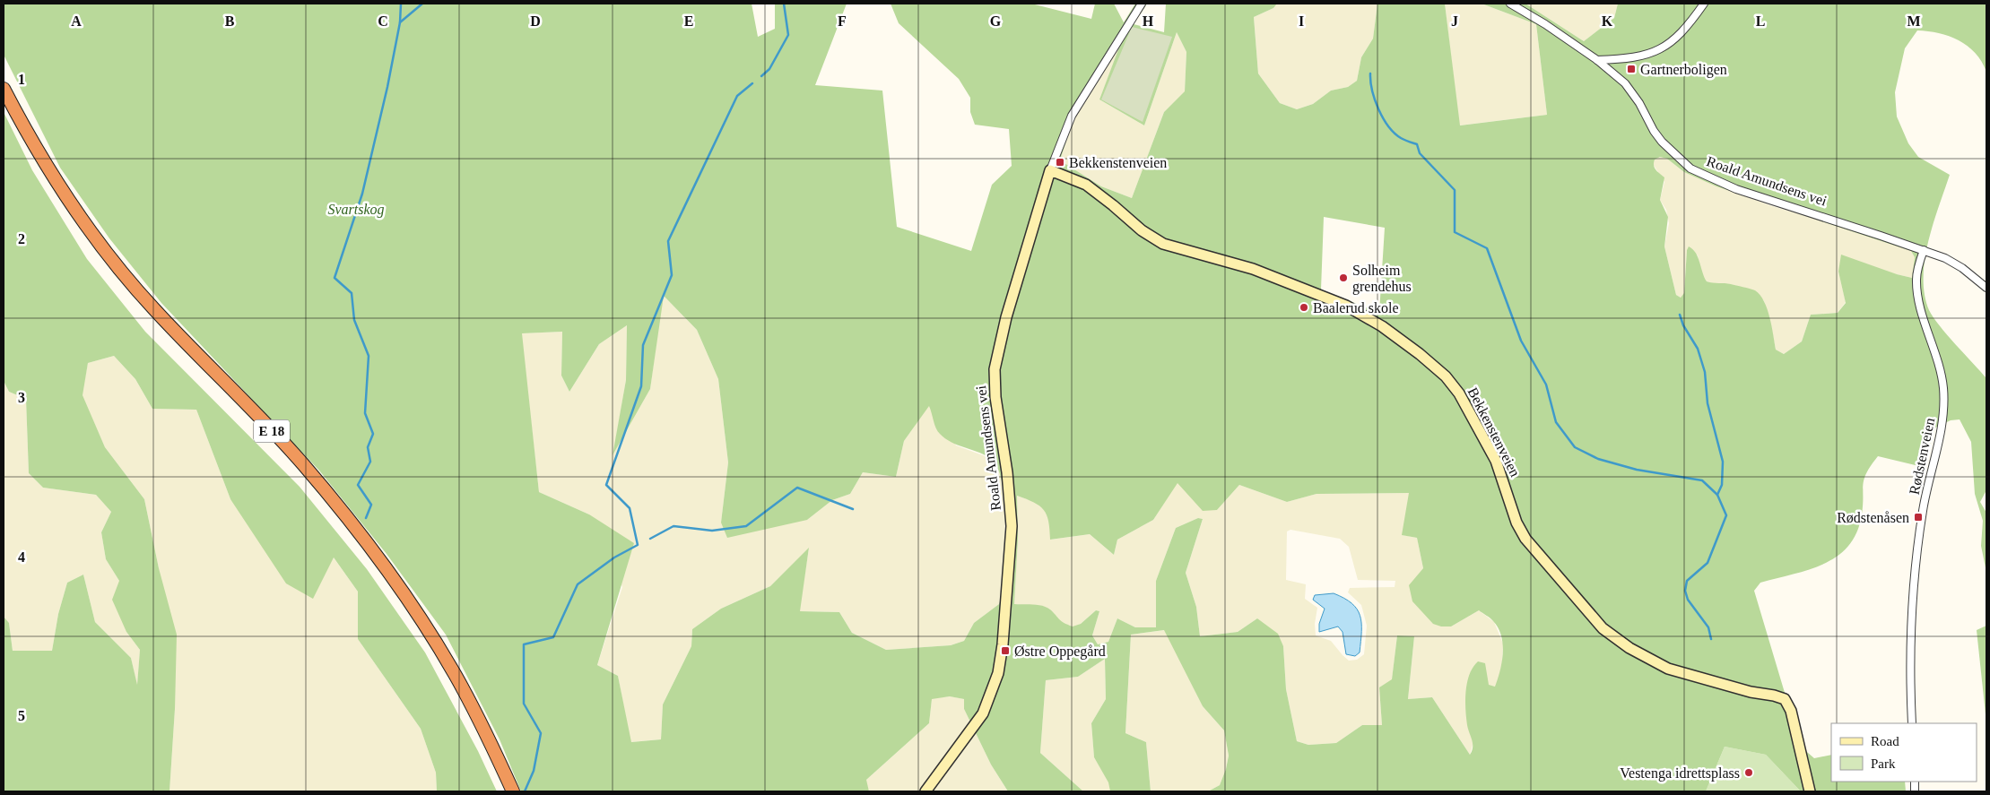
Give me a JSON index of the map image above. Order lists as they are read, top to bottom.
{
  "streets": {
    "highway": ["E 18"],
    "main road": ["Roald Amundsens vei", "Bekkenstenveien"],
    "street": ["Rødstenveien"]
  },
  "crossings": [
    ["Roald Amundsens vei", "Bekkenstenveien"],
    ["Roald Amundsens vei", "Rødstenveien"]
  ],
  "parks": ["Svartskog"],
  "places": {
    "transit": [
      "Gartnerboligen",
      "Bekkenstenveien",
      "Rødstenåsen",
      "Østre Oppegård"
    ],
    "other": ["Solheim grendehus", "Baalerud skole", "Vestenga idrettsplass"]
  },
  "legend": ["Road", "Park"],
  "grid": {
    "columns": [
      "A",
      "B",
      "C",
      "D",
      "E",
      "F",
      "G",
      "H",
      "I",
      "J",
      "K",
      "L",
      "M"
    ],
    "rows": [
      "1",
      "2",
      "3",
      "4",
      "5"
    ]
  }
}
